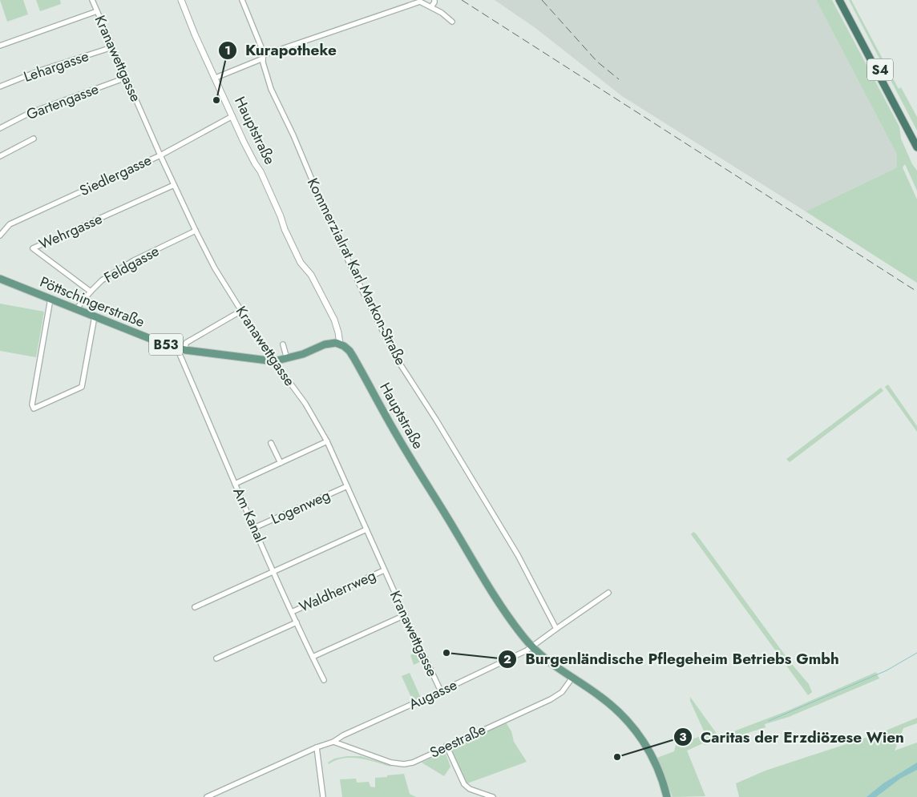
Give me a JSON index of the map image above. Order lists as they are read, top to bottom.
{
  "streets": {
    "highway": ["S4"],
    "main road": ["Hauptstraße", "Pöttschingerstraße", "B53"],
    "street": [
      "Kranawettgasse",
      "Lehargasse",
      "Gartengasse",
      "Siedlergasse",
      "Wehrgasse",
      "Feldgasse",
      "Kommerzialrat Karl Markon-Straße",
      "Logenweg",
      "Am Kanal",
      "Waldherrweg",
      "Augasse",
      "Seestraße"
    ]
  },
  "crossings": [
    ["Kranawettgasse", "Lehargasse"],
    ["Kranawettgasse", "Gartengasse"],
    ["Kranawettgasse", "Siedlergasse"],
    ["Kranawettgasse", "Wehrgasse"],
    ["Kranawettgasse", "Feldgasse"],
    ["Kranawettgasse", "Pöttschingerstraße"],
    ["Kranawettgasse", "Logenweg"],
    ["Kranawettgasse", "Waldherrweg"],
    ["Kranawettgasse", "Augasse"],
    ["Hauptstraße", "Siedlergasse"],
    ["Hauptstraße", "Pöttschingerstraße"],
    ["Hauptstraße", "Augasse"],
    ["Hauptstraße", "Seestraße"],
    ["Wehrgasse", "Feldgasse"],
    ["Feldgasse", "Pöttschingerstraße"],
    ["Pöttschingerstraße", "Am Kanal"],
    ["Logenweg", "Am Kanal"],
    ["Am Kanal", "Waldherrweg"],
    ["Augasse", "Seestraße"]
  ],
  "places": ["Kurapotheke", "Burgenländische Pflegeheim Betriebs Gmbh", "Caritas der Erzdiözese Wien"]
}
